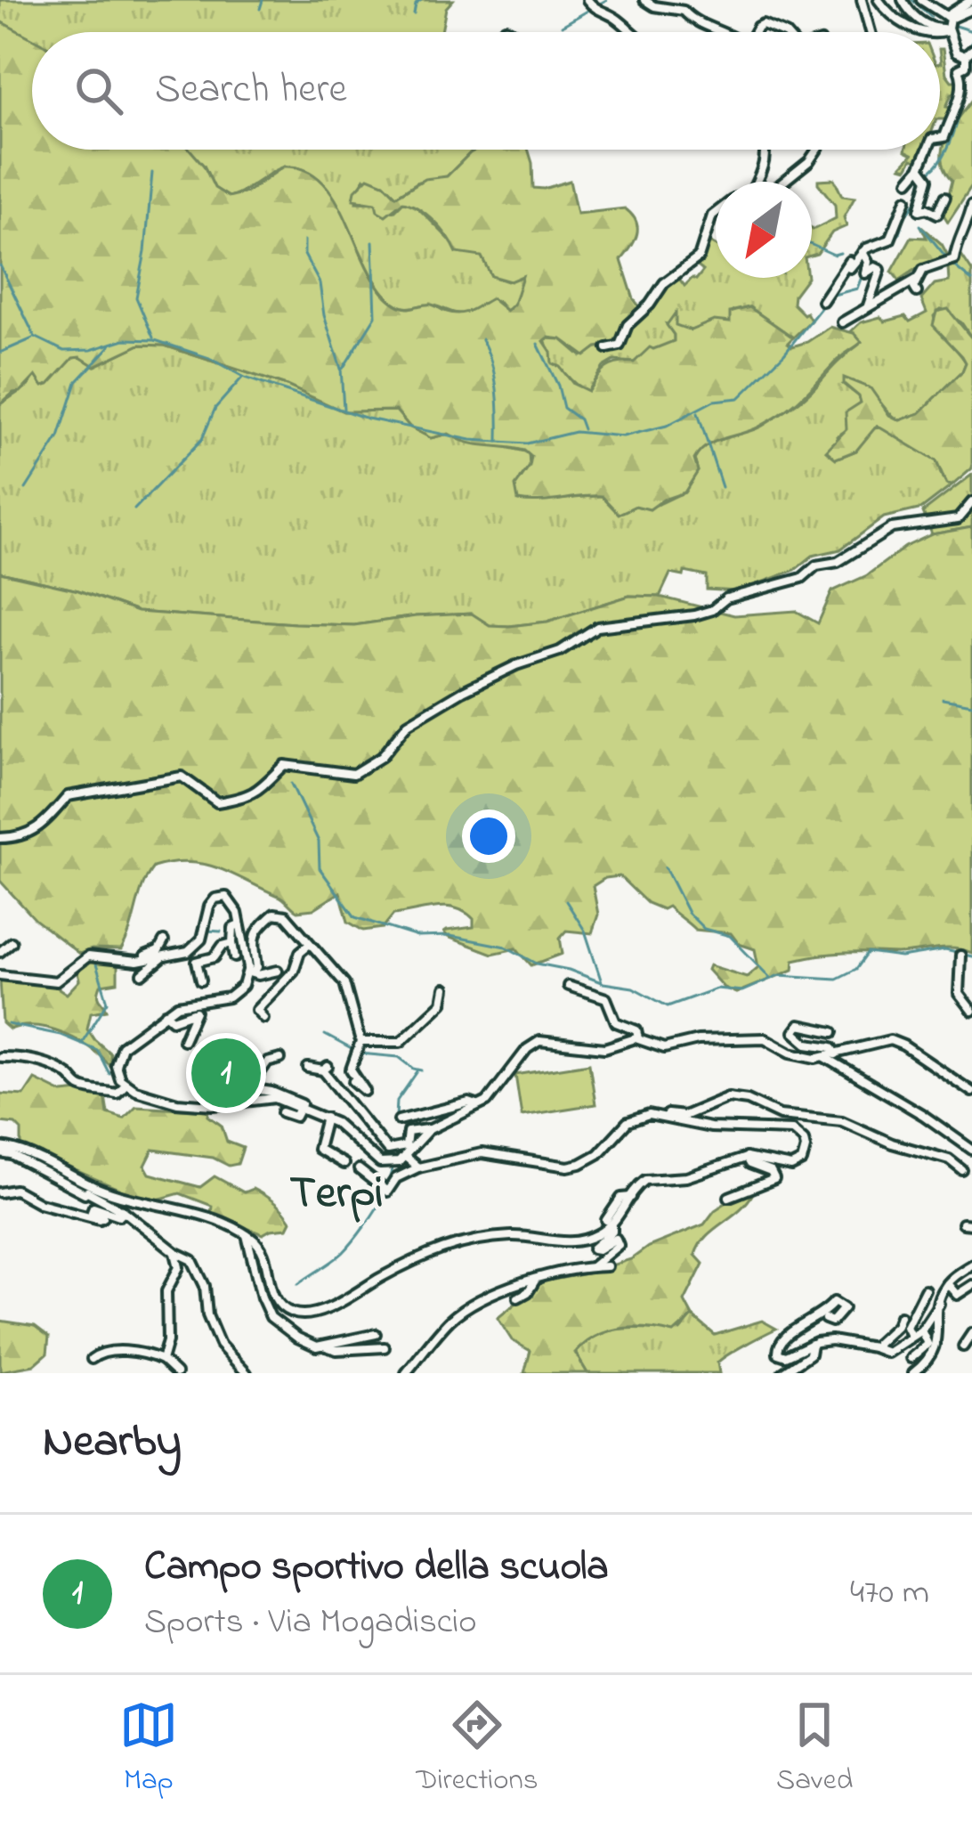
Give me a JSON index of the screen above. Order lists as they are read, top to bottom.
{
  "districts": ["Terpi"],
  "north": "bottom left",
  "page": {
    "search": "Search here",
    "pins": "1",
    "heading": "Nearby",
    "list": [
      {
        "mark": "1",
        "name": "Campo sportivo della scuola",
        "note": "Sports · Via Mogadiscio",
        "value": "470 m"
      }
    ],
    "nav": ["Map", "Directions", "Saved"]
  }
}
